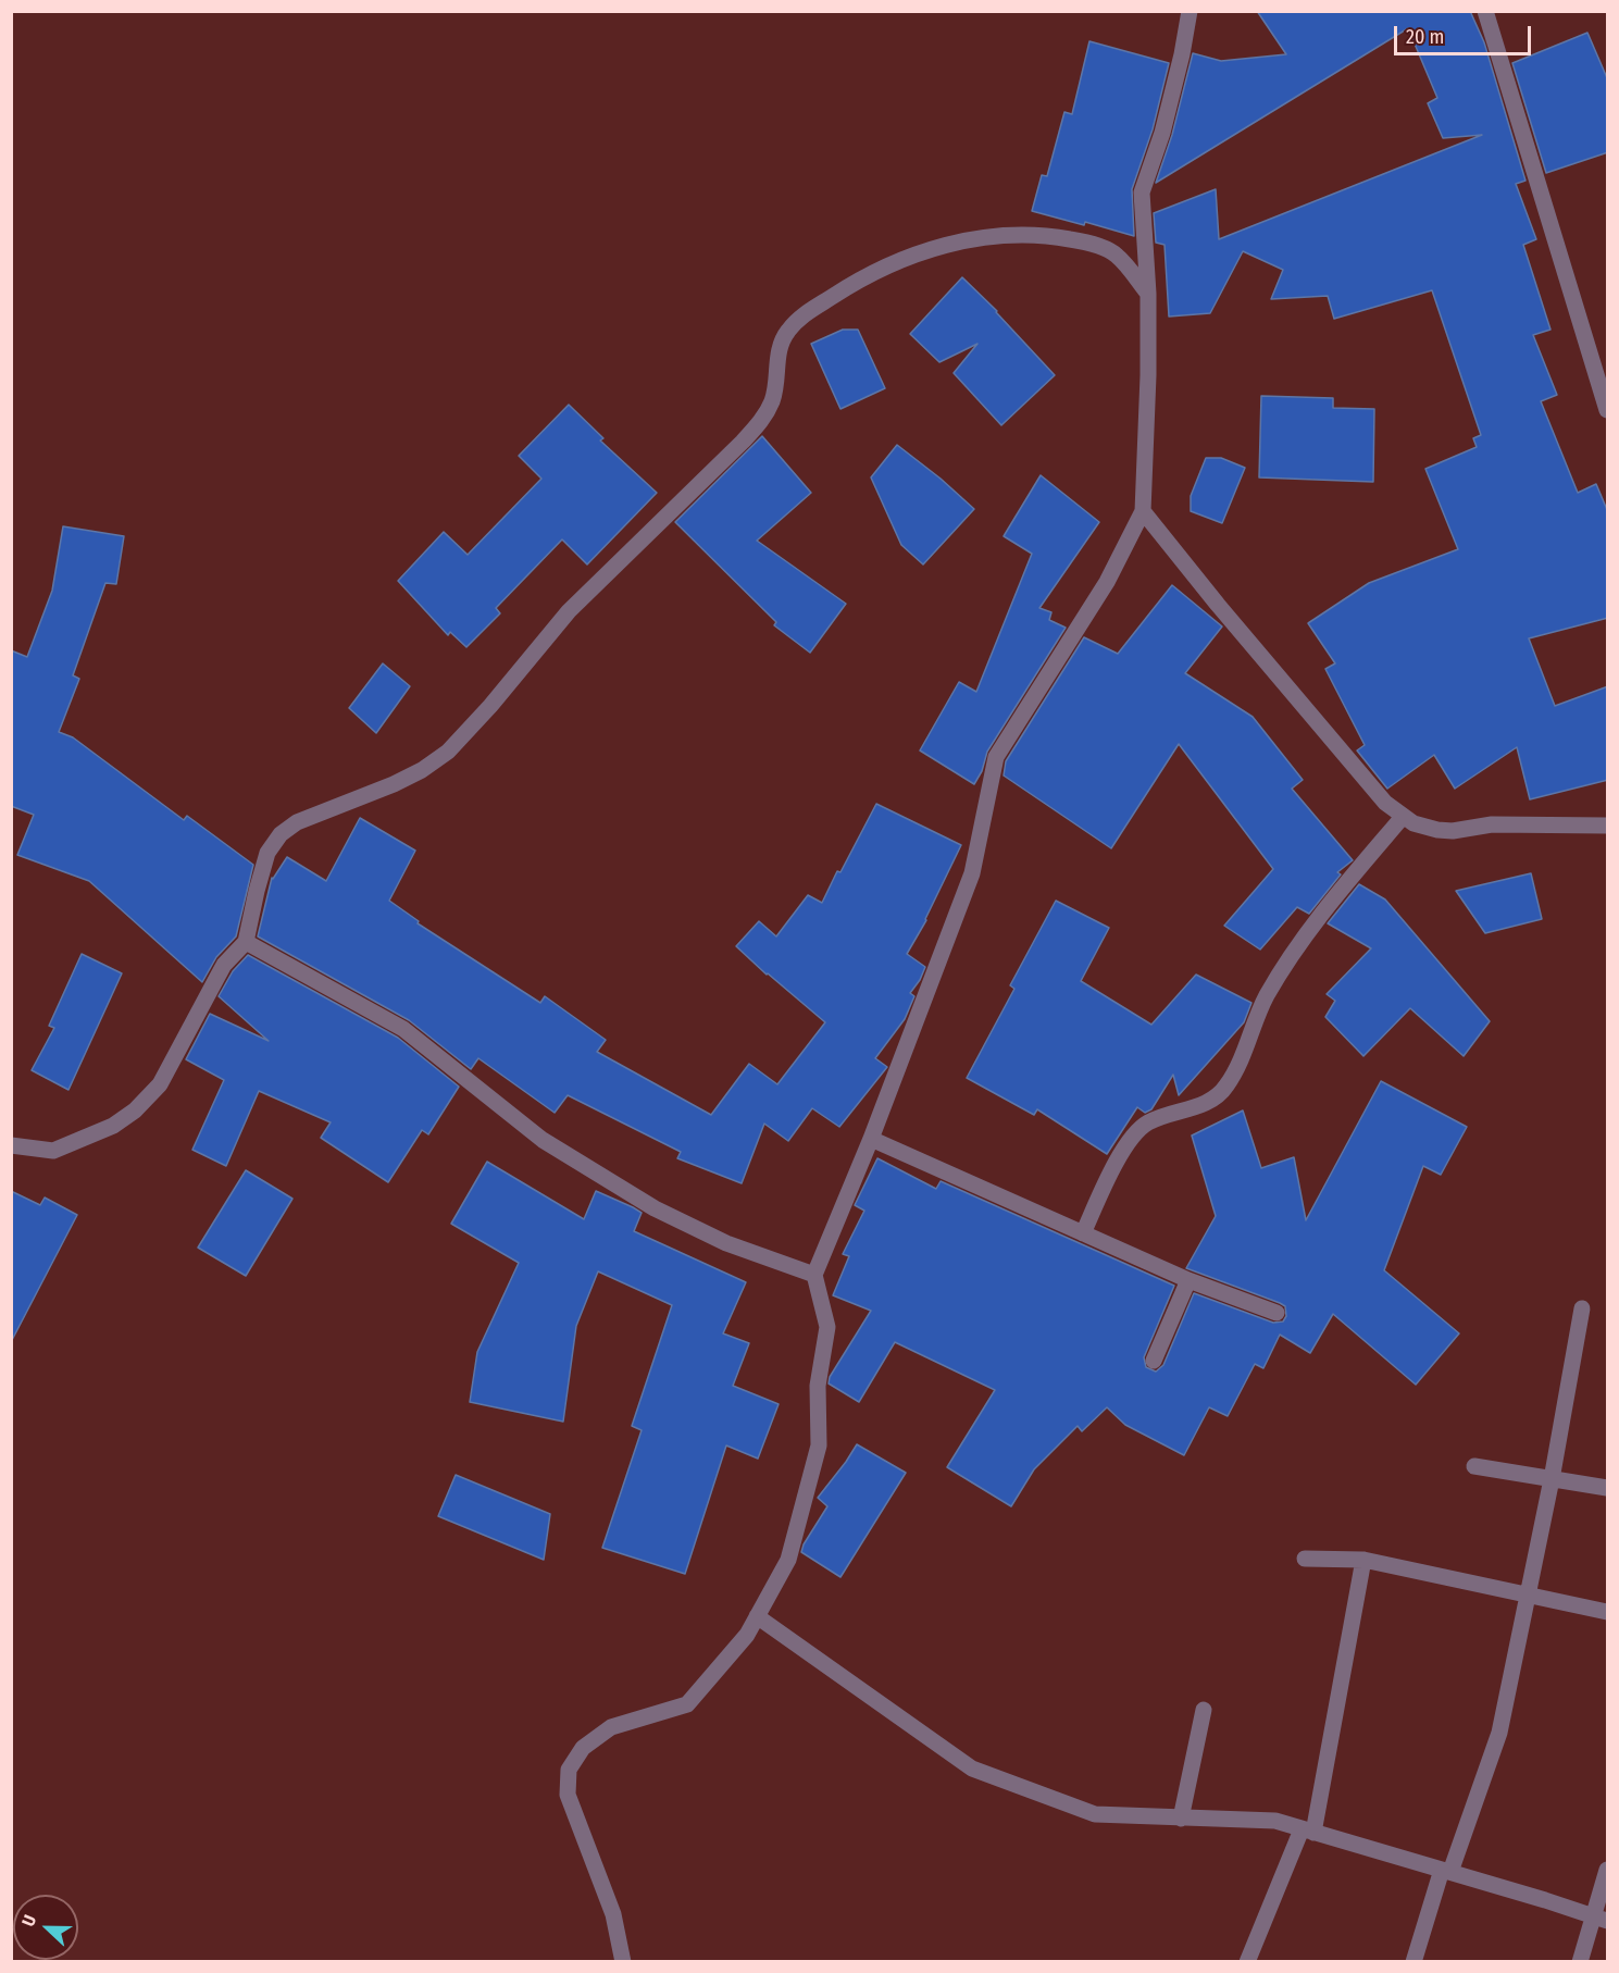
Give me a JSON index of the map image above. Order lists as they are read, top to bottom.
{
  "scale_bar": "20 m",
  "north": "left"
}
